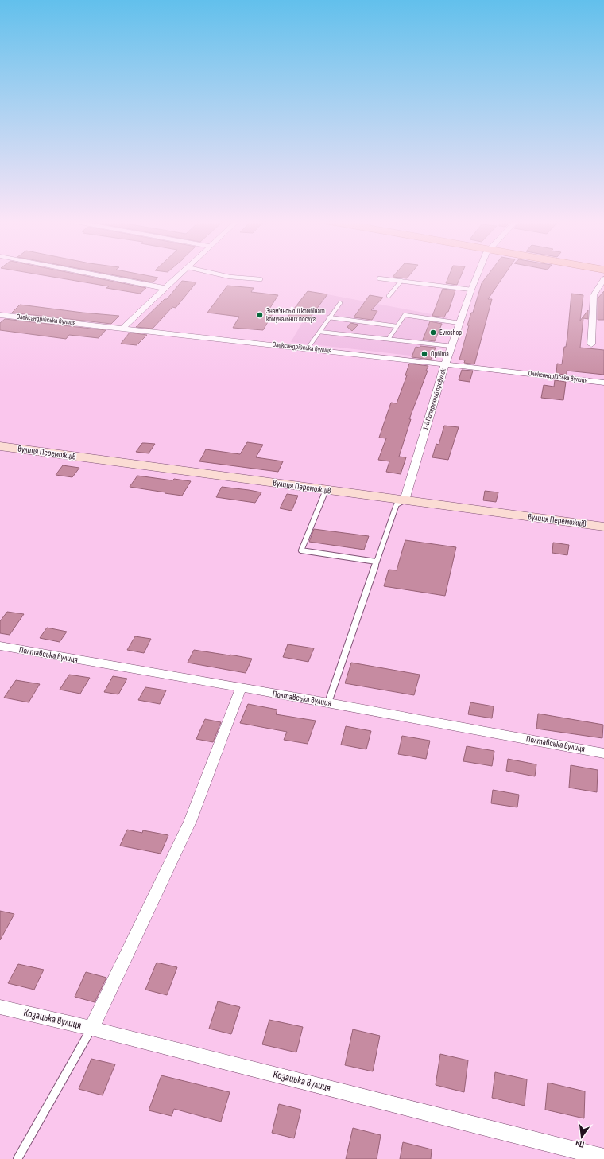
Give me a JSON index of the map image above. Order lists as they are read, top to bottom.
{
  "streets": {
    "street": [
      "Олександрійська вулиця",
      "1-й Поперечний провулок",
      "вулиця Переможців",
      "Полтавська вулиця",
      "Козацька вулиця"
    ]
  },
  "crossings": [
    ["Олександрійська вулиця", "1-й Поперечний провулок"],
    ["1-й Поперечний провулок", "вулиця Переможців"]
  ],
  "places": ["Знам'янський комбінат комунальних послуг", "Evroshop", "Орбіта"],
  "north": "bottom"
}
